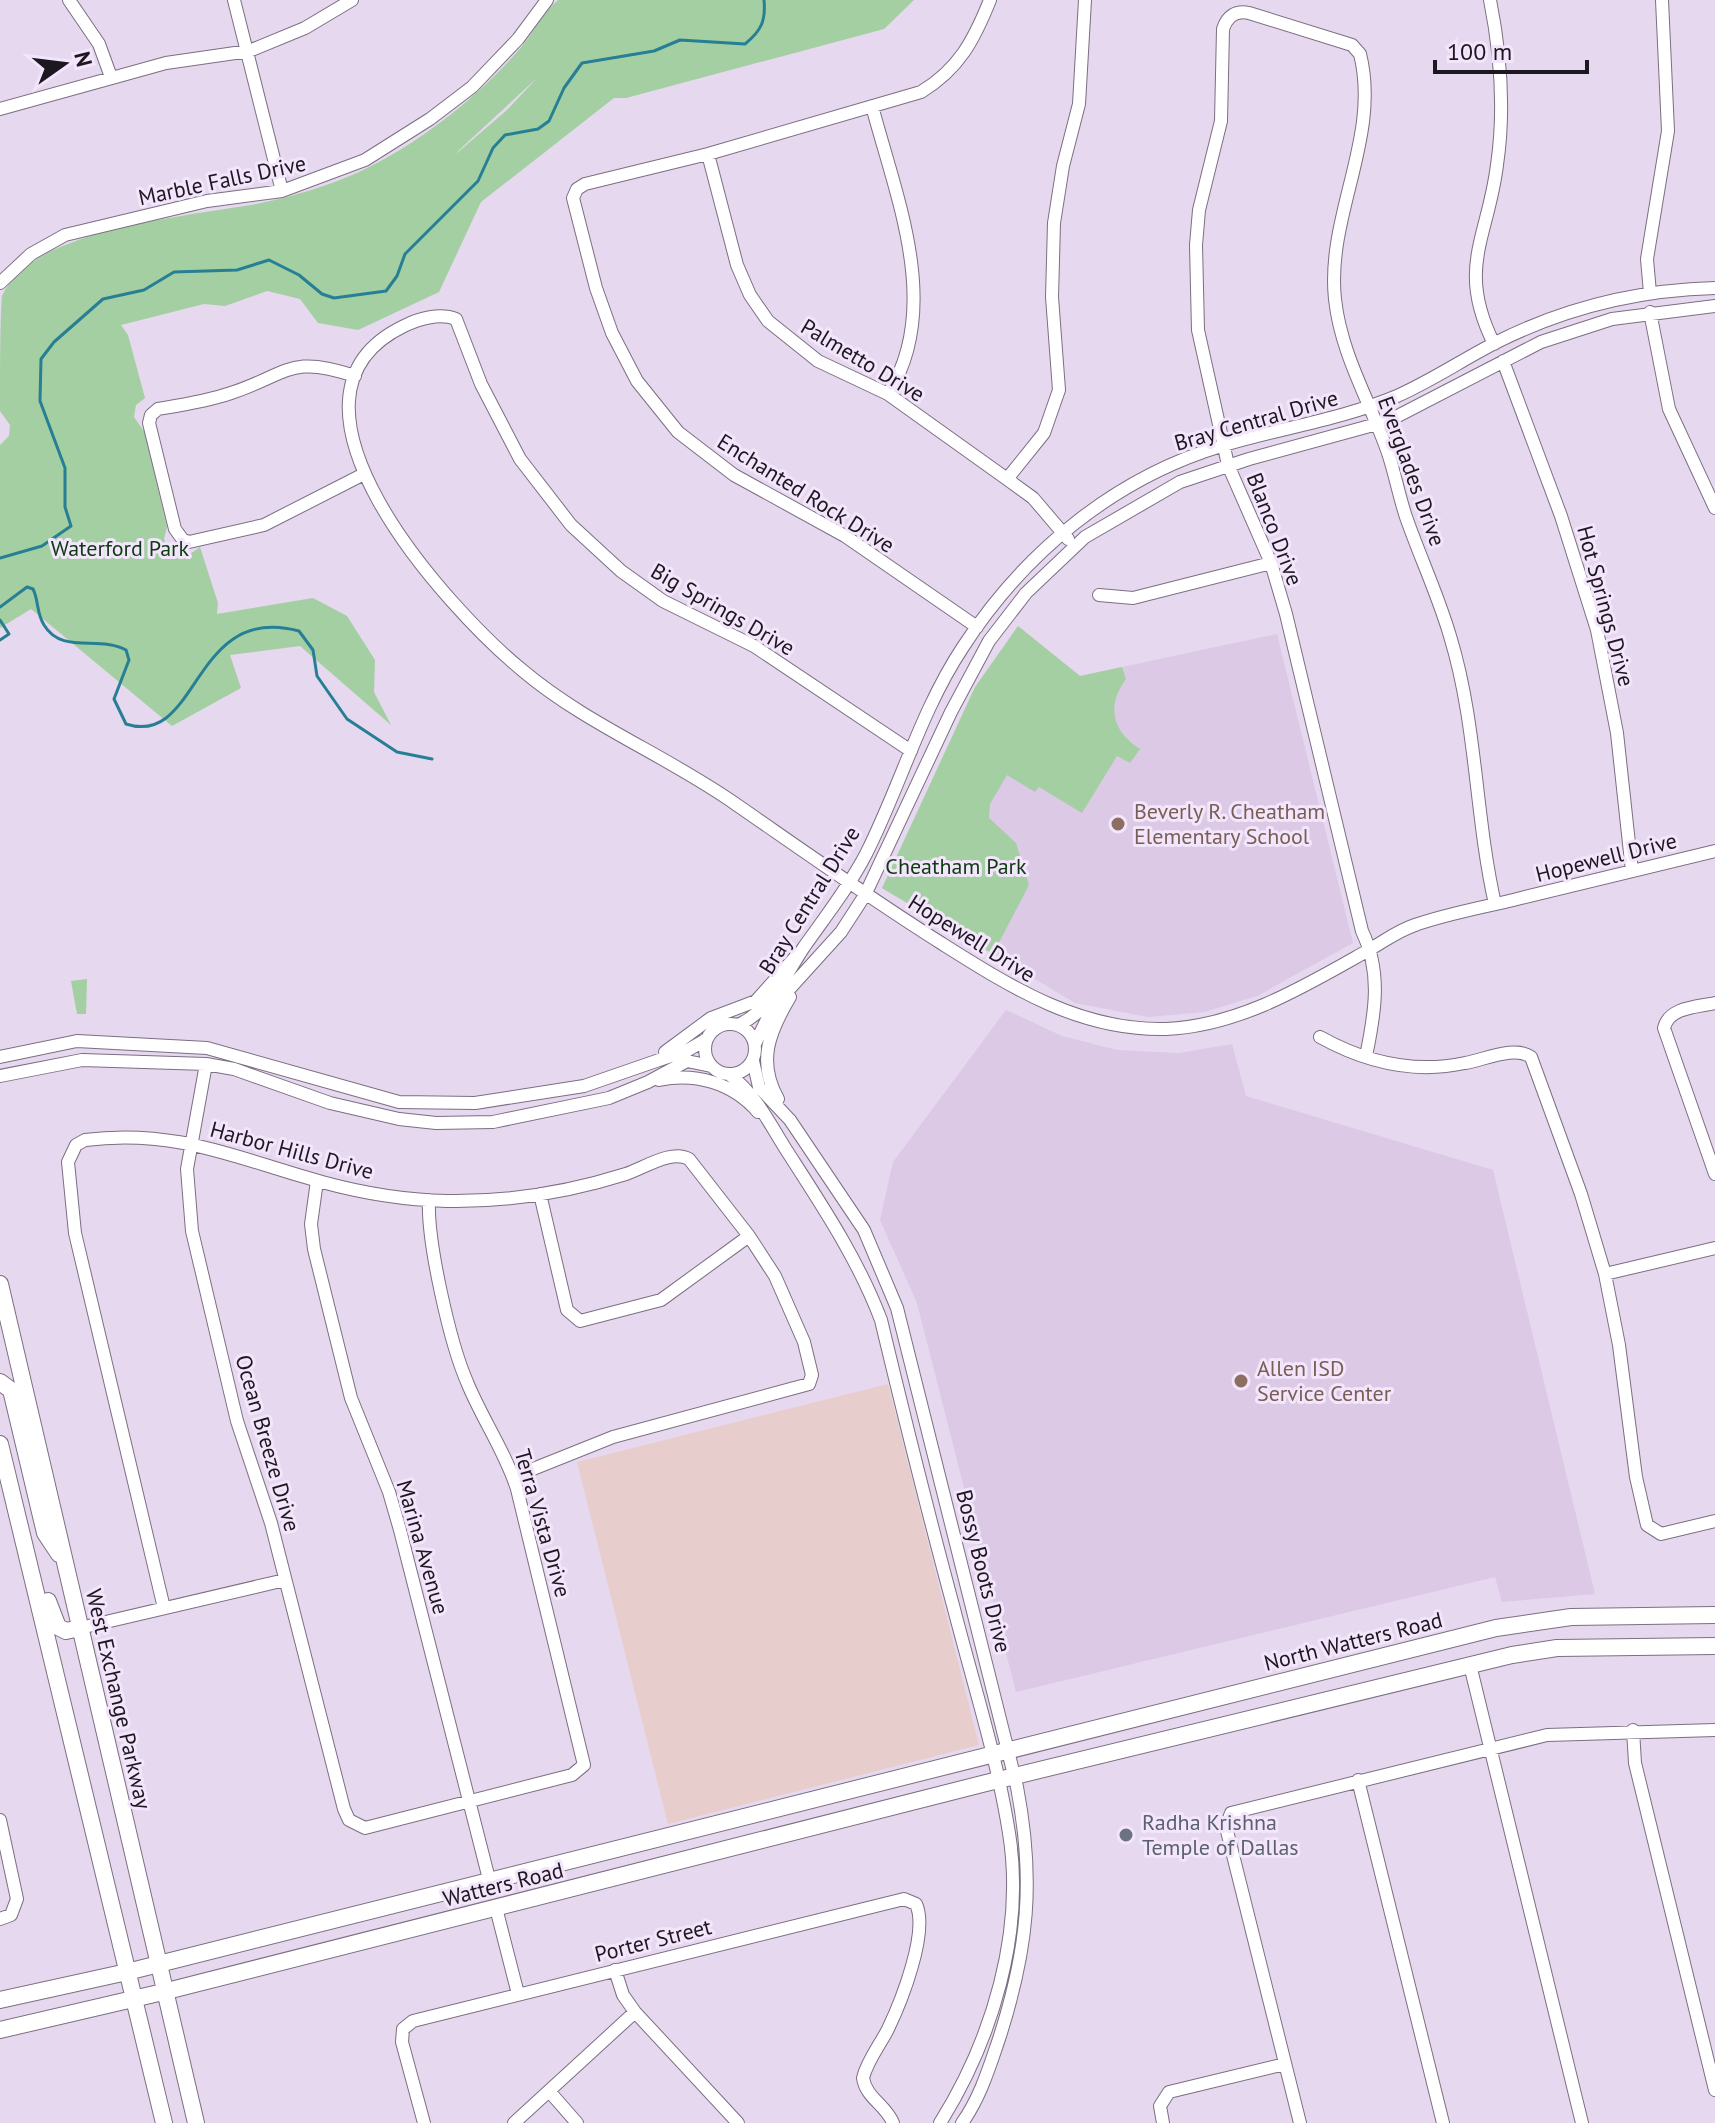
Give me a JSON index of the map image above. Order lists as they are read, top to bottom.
{
  "streets": {
    "main road": ["North Watters Road", "West Exchange Parkway", "Watters Road"],
    "street": [
      "Marble Falls Drive",
      "Palmetto Drive",
      "Bray Central Drive",
      "Everglades Drive",
      "Enchanted Rock Drive",
      "Blanco Drive",
      "Hot Springs Drive",
      "Big Springs Drive",
      "Hopewell Drive",
      "Harbor Hills Drive",
      "Ocean Breeze Drive",
      "Terra Vista Drive",
      "Marina Avenue",
      "Bossy Boots Drive",
      "Porter Street"
    ]
  },
  "crossings": [
    ["Palmetto Drive", "Bray Central Drive"],
    ["Palmetto Drive", "Enchanted Rock Drive"],
    ["Bray Central Drive", "Everglades Drive"],
    ["Bray Central Drive", "Enchanted Rock Drive"],
    ["Bray Central Drive", "Blanco Drive"],
    ["Bray Central Drive", "Hot Springs Drive"],
    ["Bray Central Drive", "Big Springs Drive"],
    ["Bray Central Drive", "Hopewell Drive"],
    ["Bray Central Drive", "Bossy Boots Drive"],
    ["Everglades Drive", "Blanco Drive"],
    ["Everglades Drive", "Hopewell Drive"],
    ["Blanco Drive", "Hopewell Drive"],
    ["Hot Springs Drive", "Hopewell Drive"],
    ["Big Springs Drive", "Hopewell Drive"],
    ["Harbor Hills Drive", "Ocean Breeze Drive"],
    ["Harbor Hills Drive", "Terra Vista Drive"],
    ["Harbor Hills Drive", "Marina Avenue"],
    ["Ocean Breeze Drive", "Terra Vista Drive"],
    ["Ocean Breeze Drive", "Marina Avenue"],
    ["Terra Vista Drive", "Marina Avenue"],
    ["Marina Avenue", "Watters Road"],
    ["Bossy Boots Drive", "North Watters Road"],
    ["Bossy Boots Drive", "Watters Road"],
    ["North Watters Road", "Watters Road"],
    ["West Exchange Parkway", "Watters Road"]
  ],
  "parks": ["Waterford Park", "Cheatham Park"],
  "places": ["Beverly R. Cheatham Elementary School", "Allen ISD Service Center", "Radha Krishna Temple of Dallas"],
  "scale_bar": "100 m",
  "north": "right"
}
